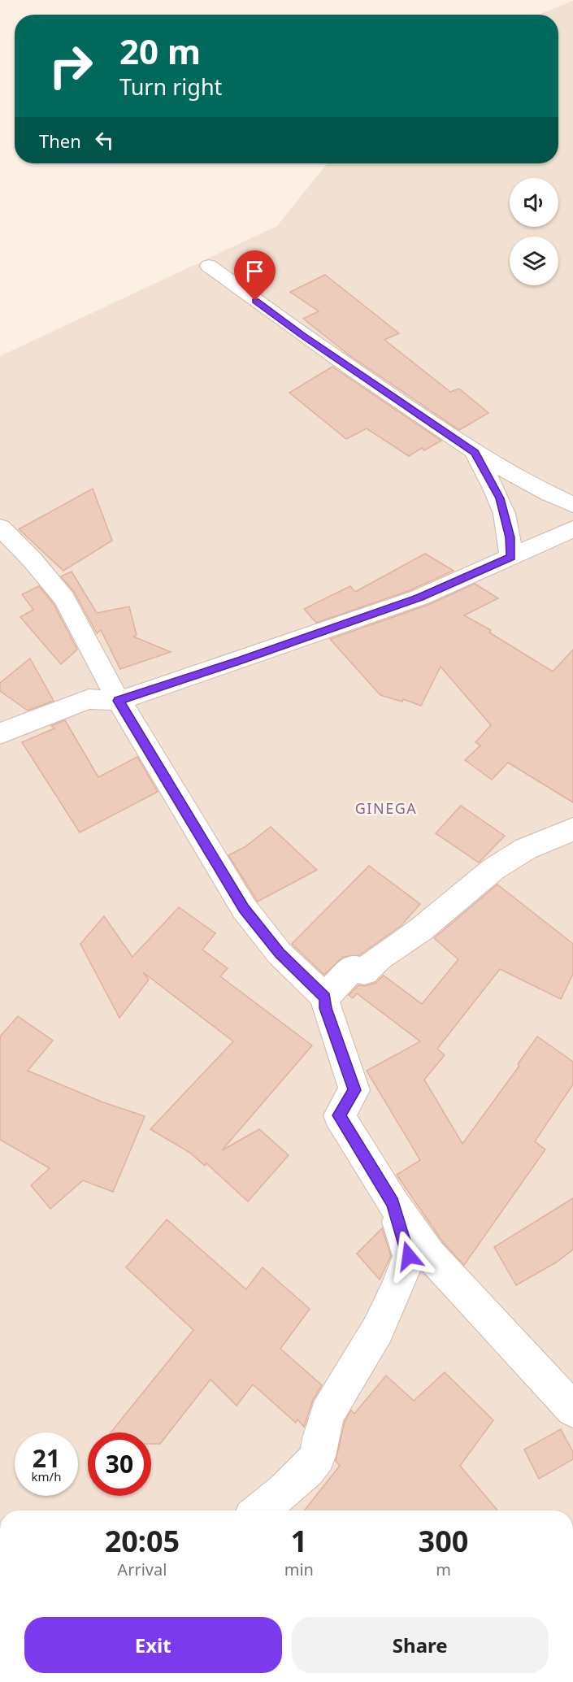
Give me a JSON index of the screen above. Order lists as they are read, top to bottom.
{
  "districts": ["GINEGA"],
  "page": {
    "turn": ["20 m", "Turn right"],
    "then": "Then",
    "speed": "21 km/h",
    "limit": "30",
    "eta": [
      "20:05",
      "Arrival",
      "1",
      "min",
      "300",
      "m"
    ],
    "buttons": ["Exit", "Share"]
  }
}
